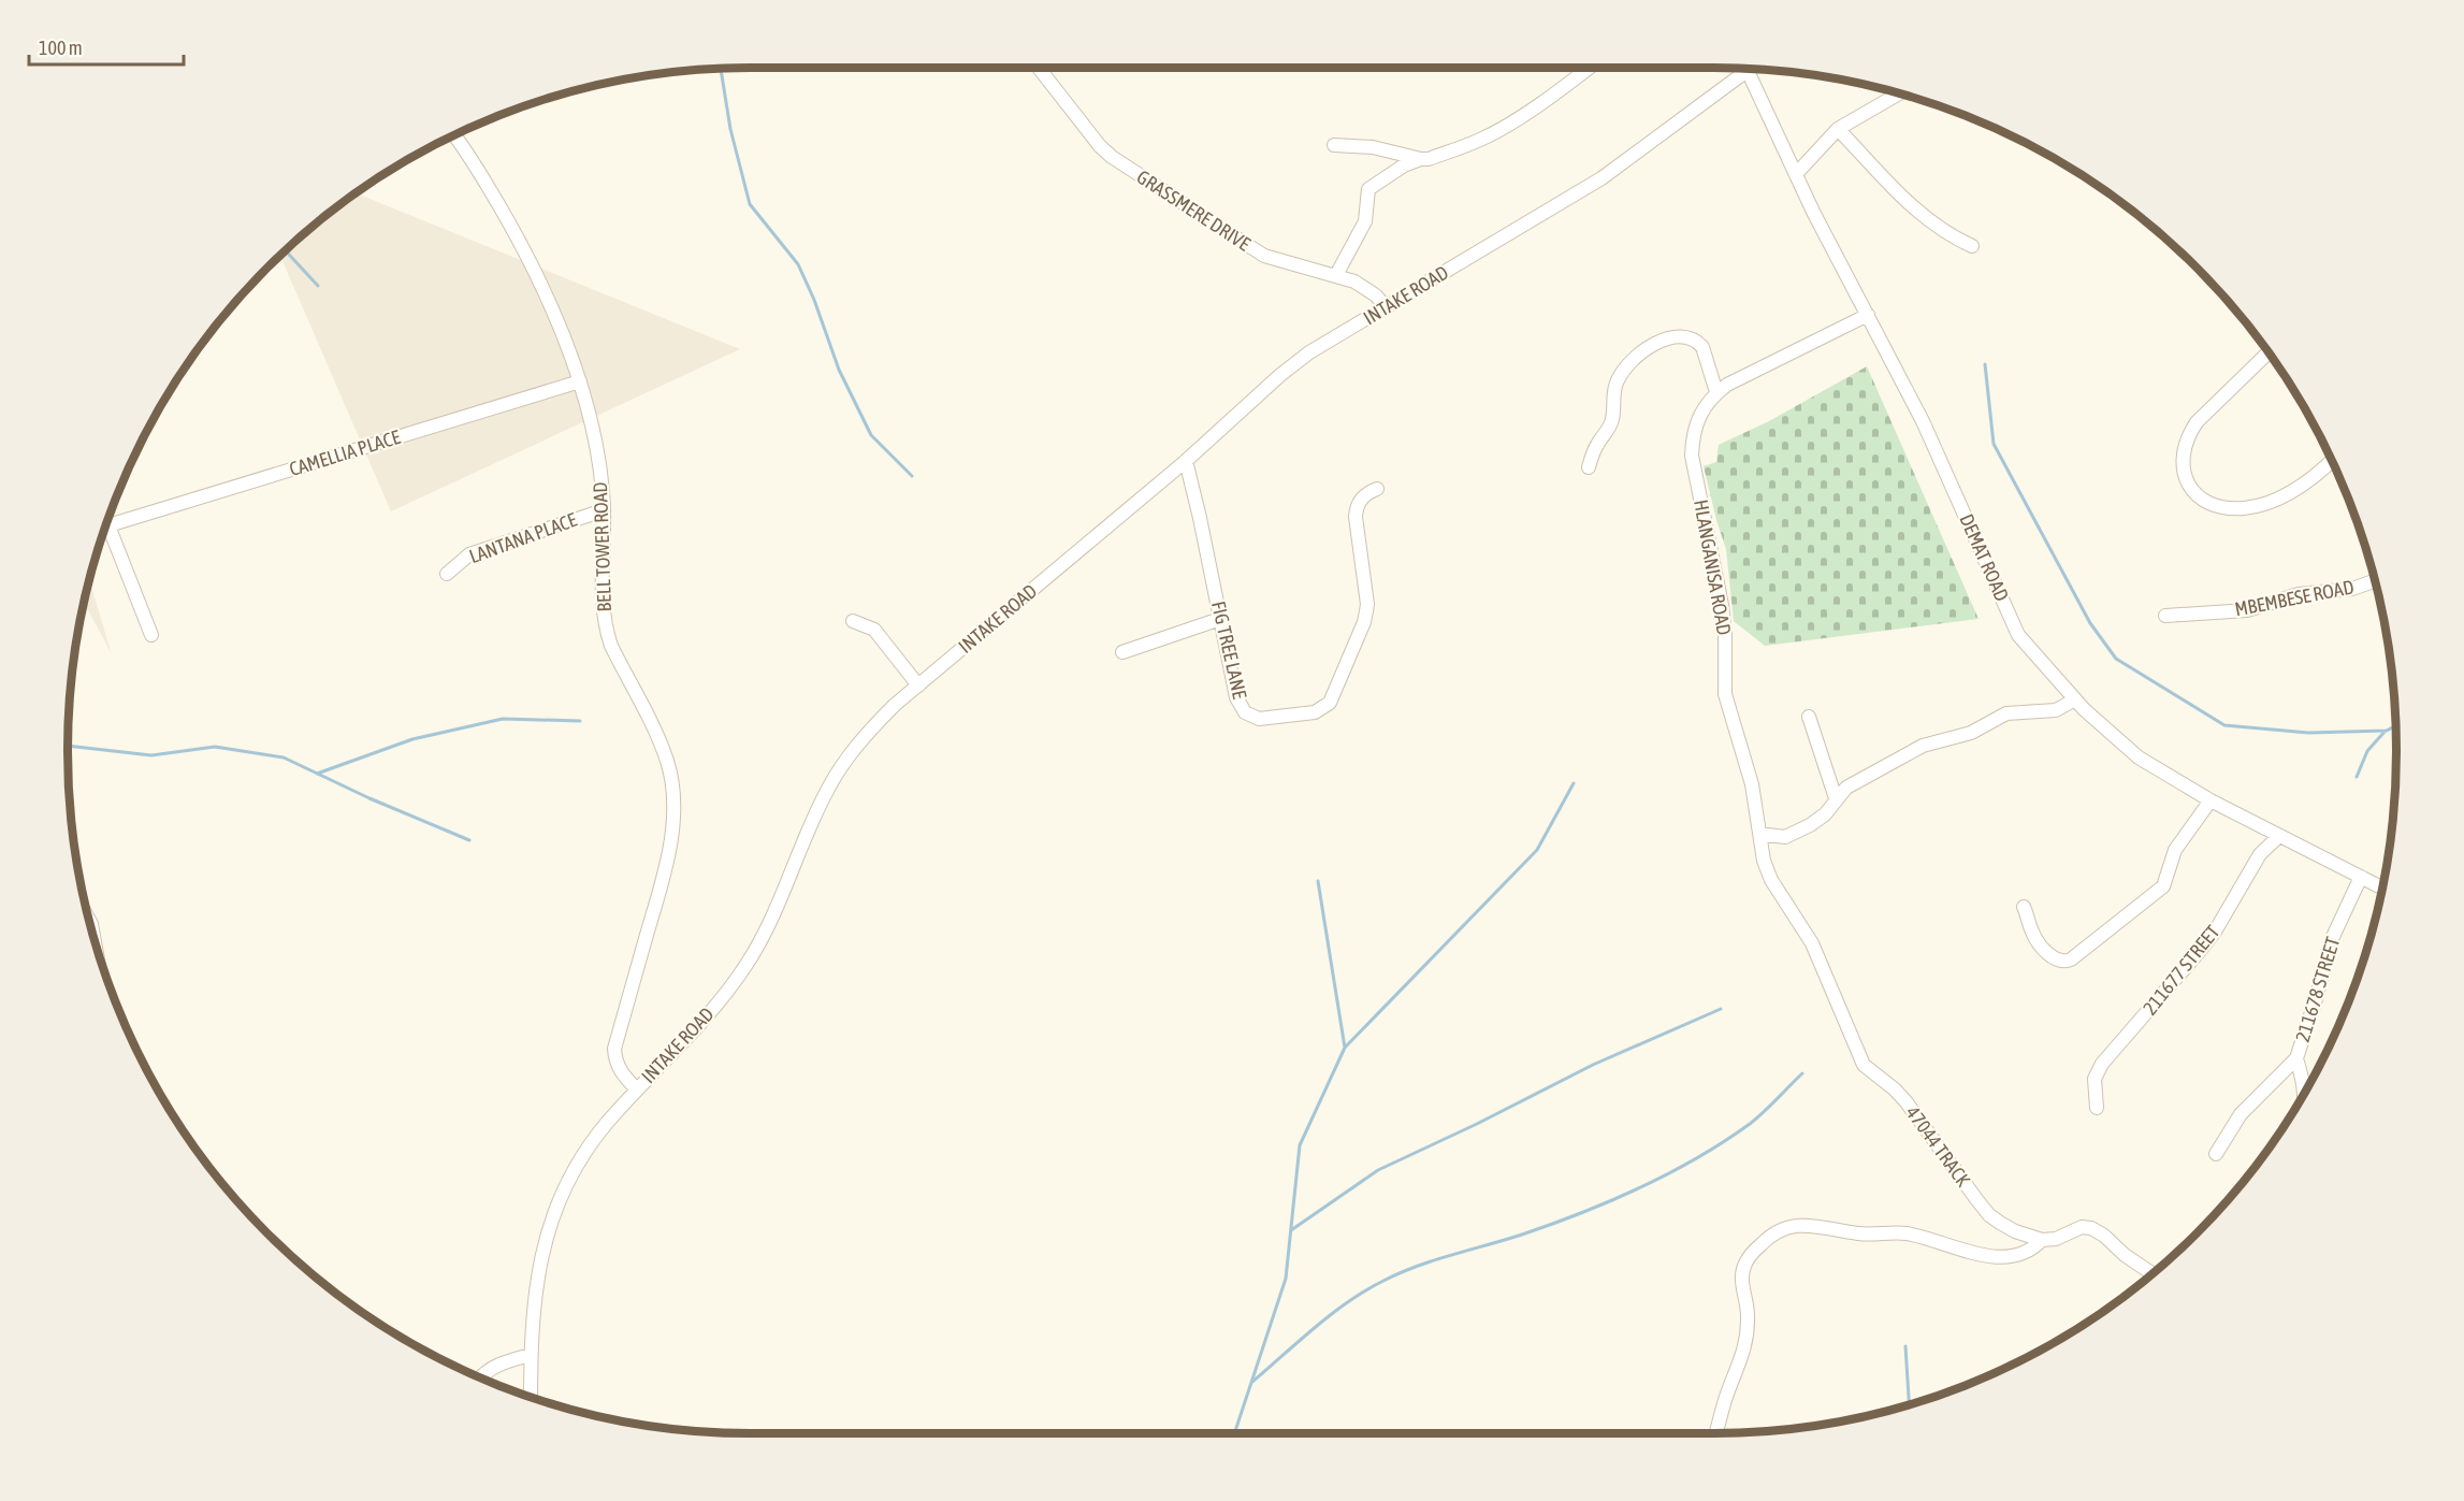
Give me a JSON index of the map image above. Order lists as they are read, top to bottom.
{
  "streets": {
    "street": [
      "GRASSMERE DRIVE",
      "INTAKE ROAD",
      "CAMELLIA PLACE",
      "LANTANA PLACE",
      "BELL TOWER ROAD",
      "DEMAT ROAD",
      "HLANGANISA ROAD",
      "MBEMBESE ROAD",
      "FIG TREE LANE",
      "211677 STREET",
      "211678 STREET",
      "47044 TRACK"
    ]
  },
  "crossings": [
    ["GRASSMERE DRIVE", "INTAKE ROAD"],
    ["INTAKE ROAD", "BELL TOWER ROAD"],
    ["INTAKE ROAD", "FIG TREE LANE"],
    ["CAMELLIA PLACE", "BELL TOWER ROAD"],
    ["LANTANA PLACE", "BELL TOWER ROAD"],
    ["DEMAT ROAD", "HLANGANISA ROAD"],
    ["DEMAT ROAD", "211677 STREET"],
    ["DEMAT ROAD", "211678 STREET"],
    ["HLANGANISA ROAD", "47044 TRACK"]
  ],
  "scale_bar": "100 m"
}
